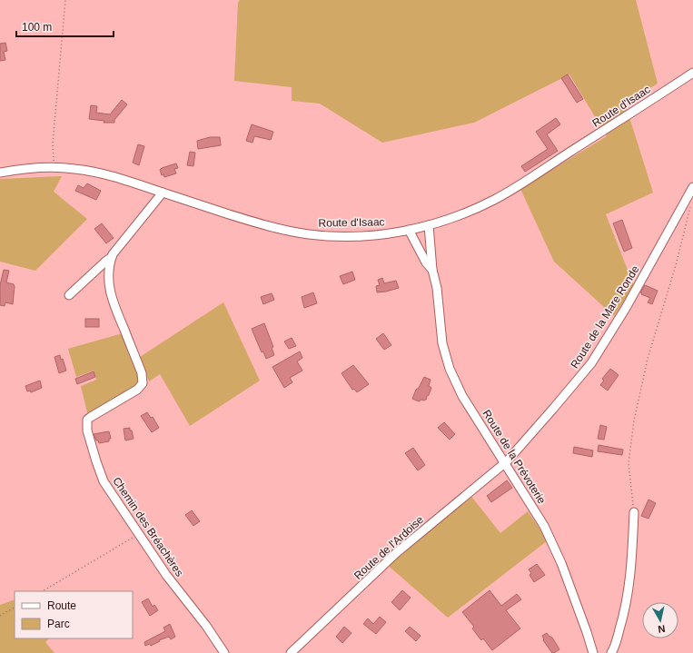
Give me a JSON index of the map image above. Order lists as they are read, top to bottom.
{
  "streets": {
    "street": [
      "Route d'Isaac",
      "Route de la Mare Ronde",
      "Route de la Prévoterie",
      "Chemin des Bréachères",
      "Route de l'Ardoise"
    ]
  },
  "crossings": [
    ["Route d'Isaac", "Route de la Prévoterie"],
    ["Route d'Isaac", "Chemin des Bréachères"],
    ["Route de la Mare Ronde", "Route de la Prévoterie"],
    ["Route de la Mare Ronde", "Route de l'Ardoise"],
    ["Route de la Prévoterie", "Route de l'Ardoise"]
  ],
  "legend": ["Route", "Parc"],
  "scale_bar": "100 m",
  "north": "bottom"
}
